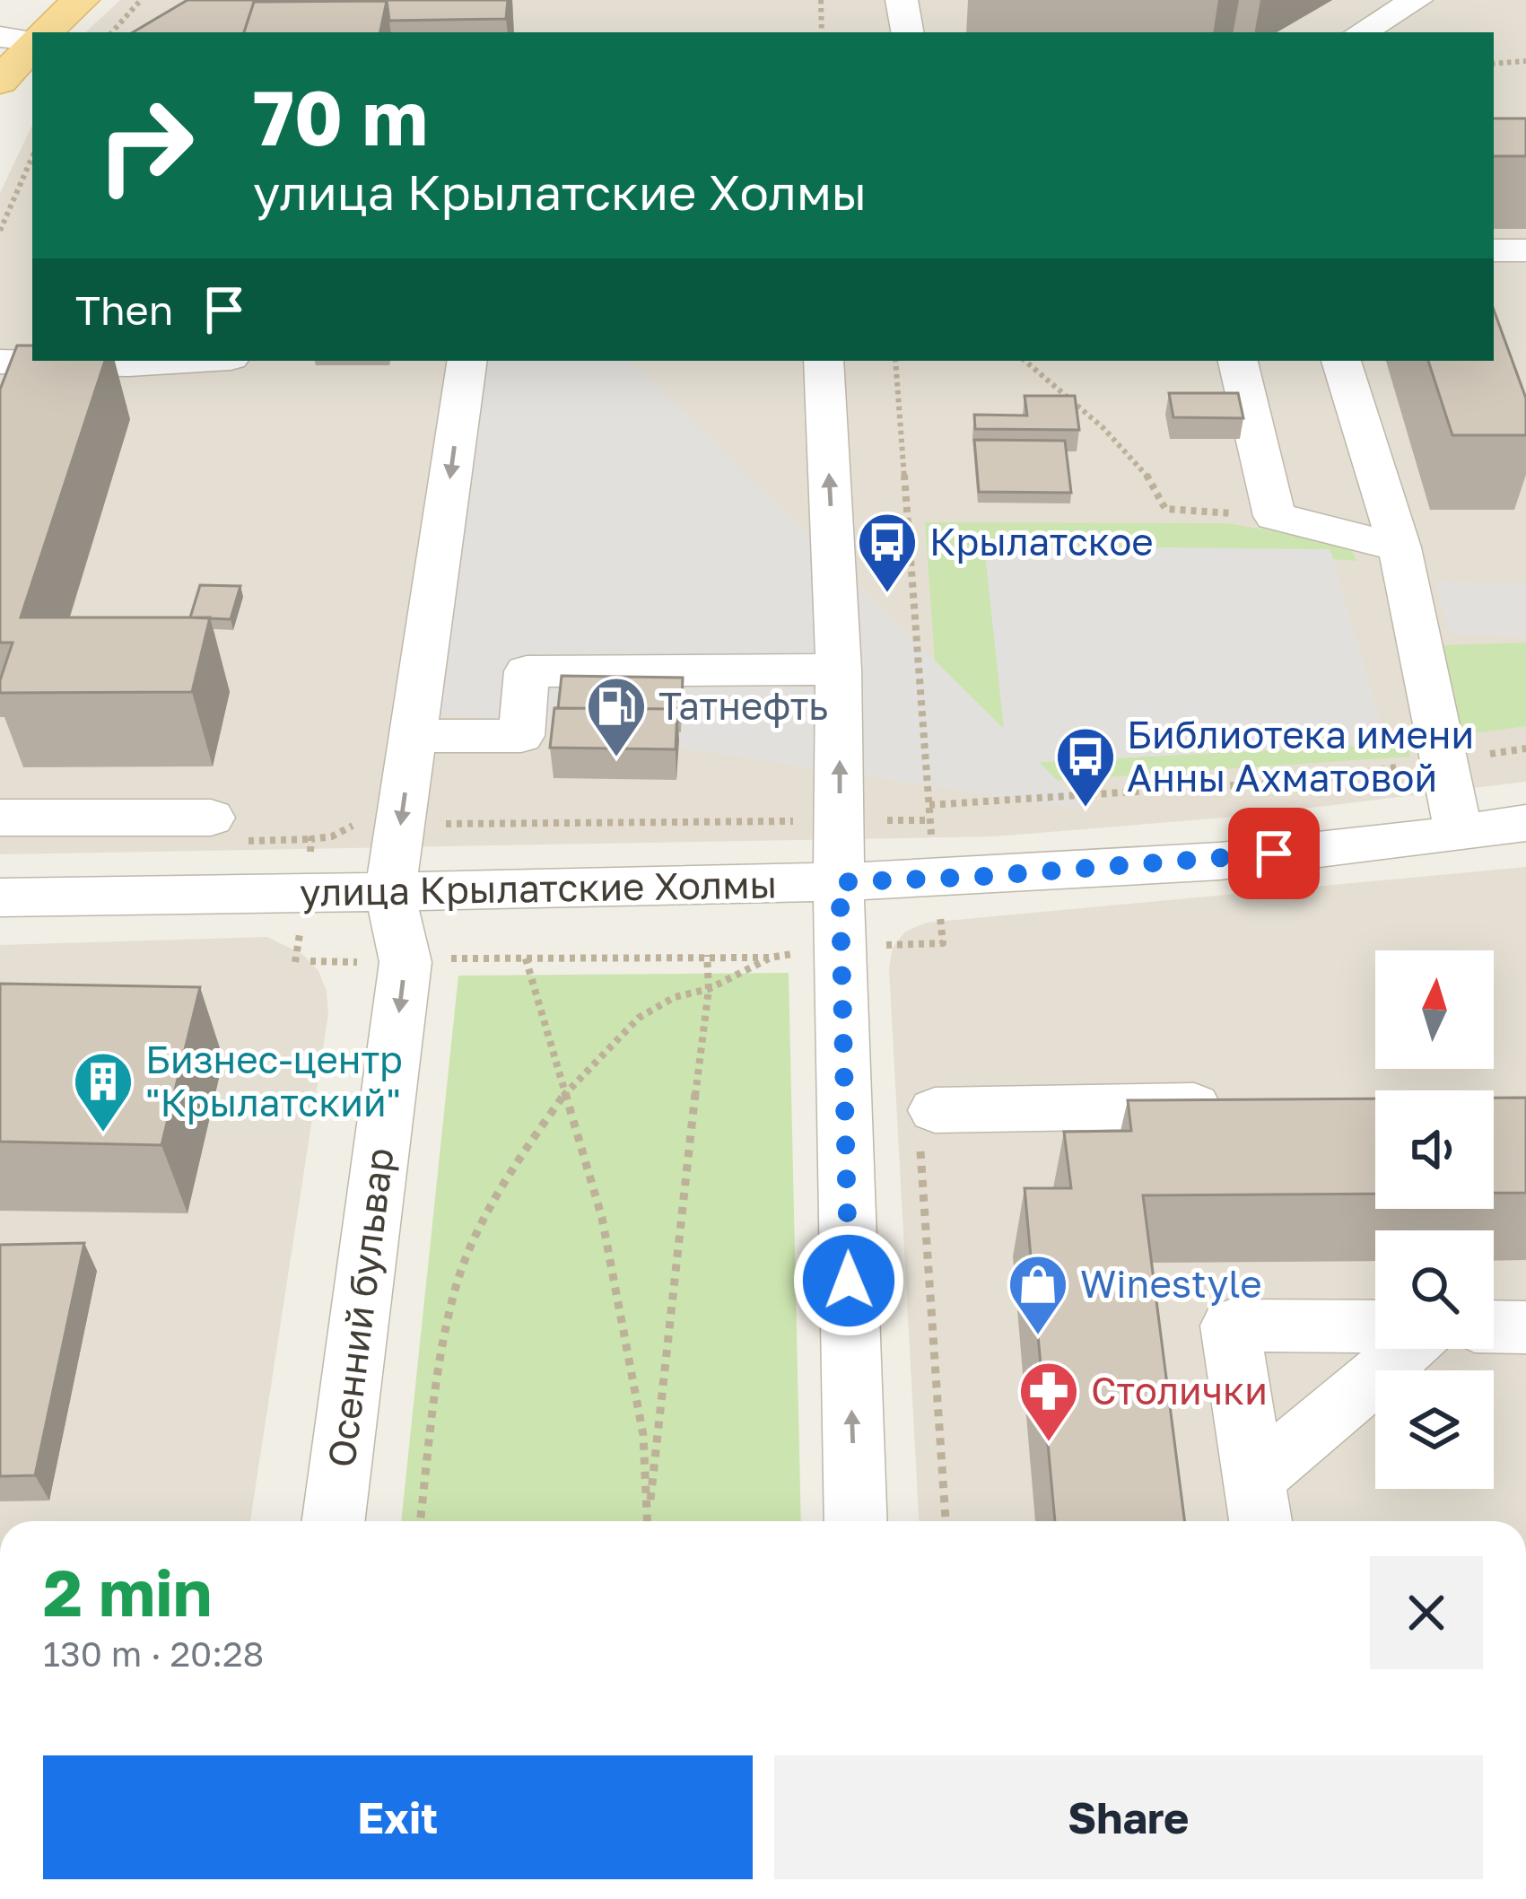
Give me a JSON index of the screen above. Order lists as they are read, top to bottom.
{
  "streets": {
    "street": ["улица Крылатские Холмы", "Осенний бульвар"]
  },
  "crossings": [
    ["улица Крылатские Холмы", "Осенний бульвар"]
  ],
  "one_way": ["Осенний бульвар"],
  "places": {
    "bus stop": ["Крылатское", "Библиотека имени Анны Ахматовой"],
    "fuel station": ["Татнефть"],
    "building": ["Бизнес-центр \"Крылатский\""],
    "shop": ["Winestyle"],
    "pharmacy": ["Столички"]
  },
  "north": "top",
  "page": {
    "turn": ["70 m", "улица Крылатские Холмы"],
    "then": "Then",
    "heading": ["2 min", "130 m · 20:28"],
    "buttons": ["Exit", "Share"]
  }
}
